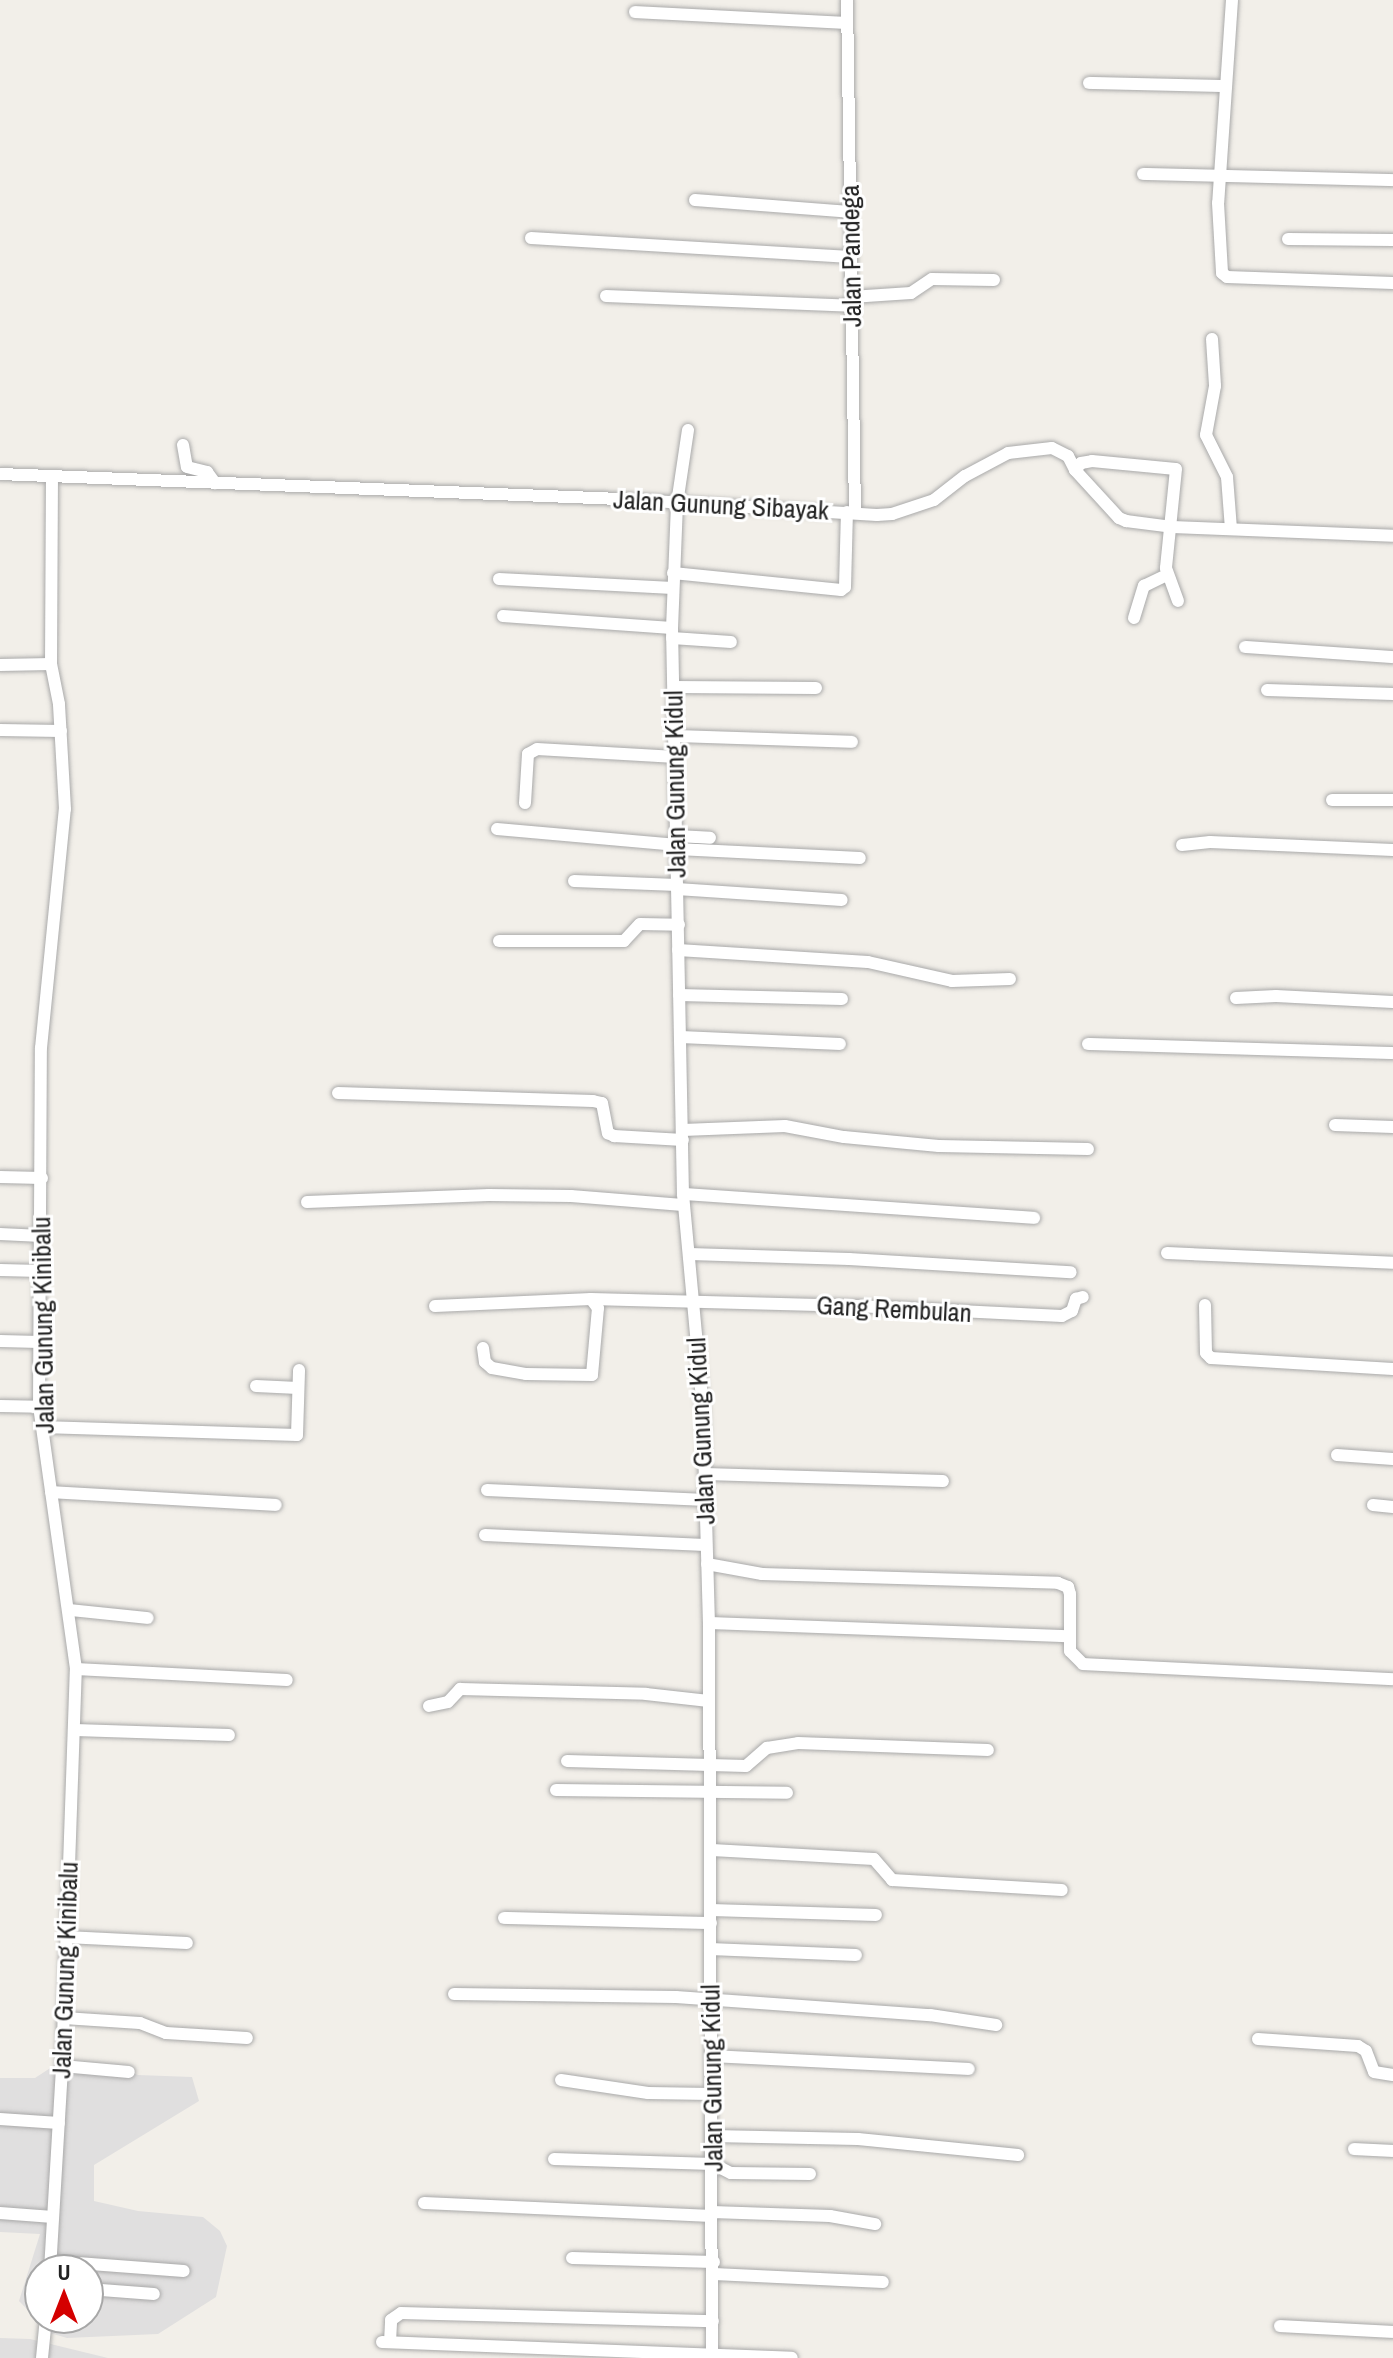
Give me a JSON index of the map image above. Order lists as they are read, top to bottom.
{
  "streets": {
    "street": [
      "Jalan Pandega",
      "Jalan Gunung Sibayak",
      "Jalan Gunung Kidul",
      "Gang Rembulan",
      "Jalan Gunung Kinibalu"
    ]
  },
  "crossings": [
    ["Jalan Pandega", "Jalan Gunung Sibayak"],
    ["Jalan Pandega", "Jalan Gunung Kidul"],
    ["Jalan Gunung Sibayak", "Jalan Gunung Kidul"],
    ["Jalan Gunung Sibayak", "Jalan Gunung Kinibalu"],
    ["Jalan Gunung Kidul", "Gang Rembulan"]
  ],
  "north": "top"
}
